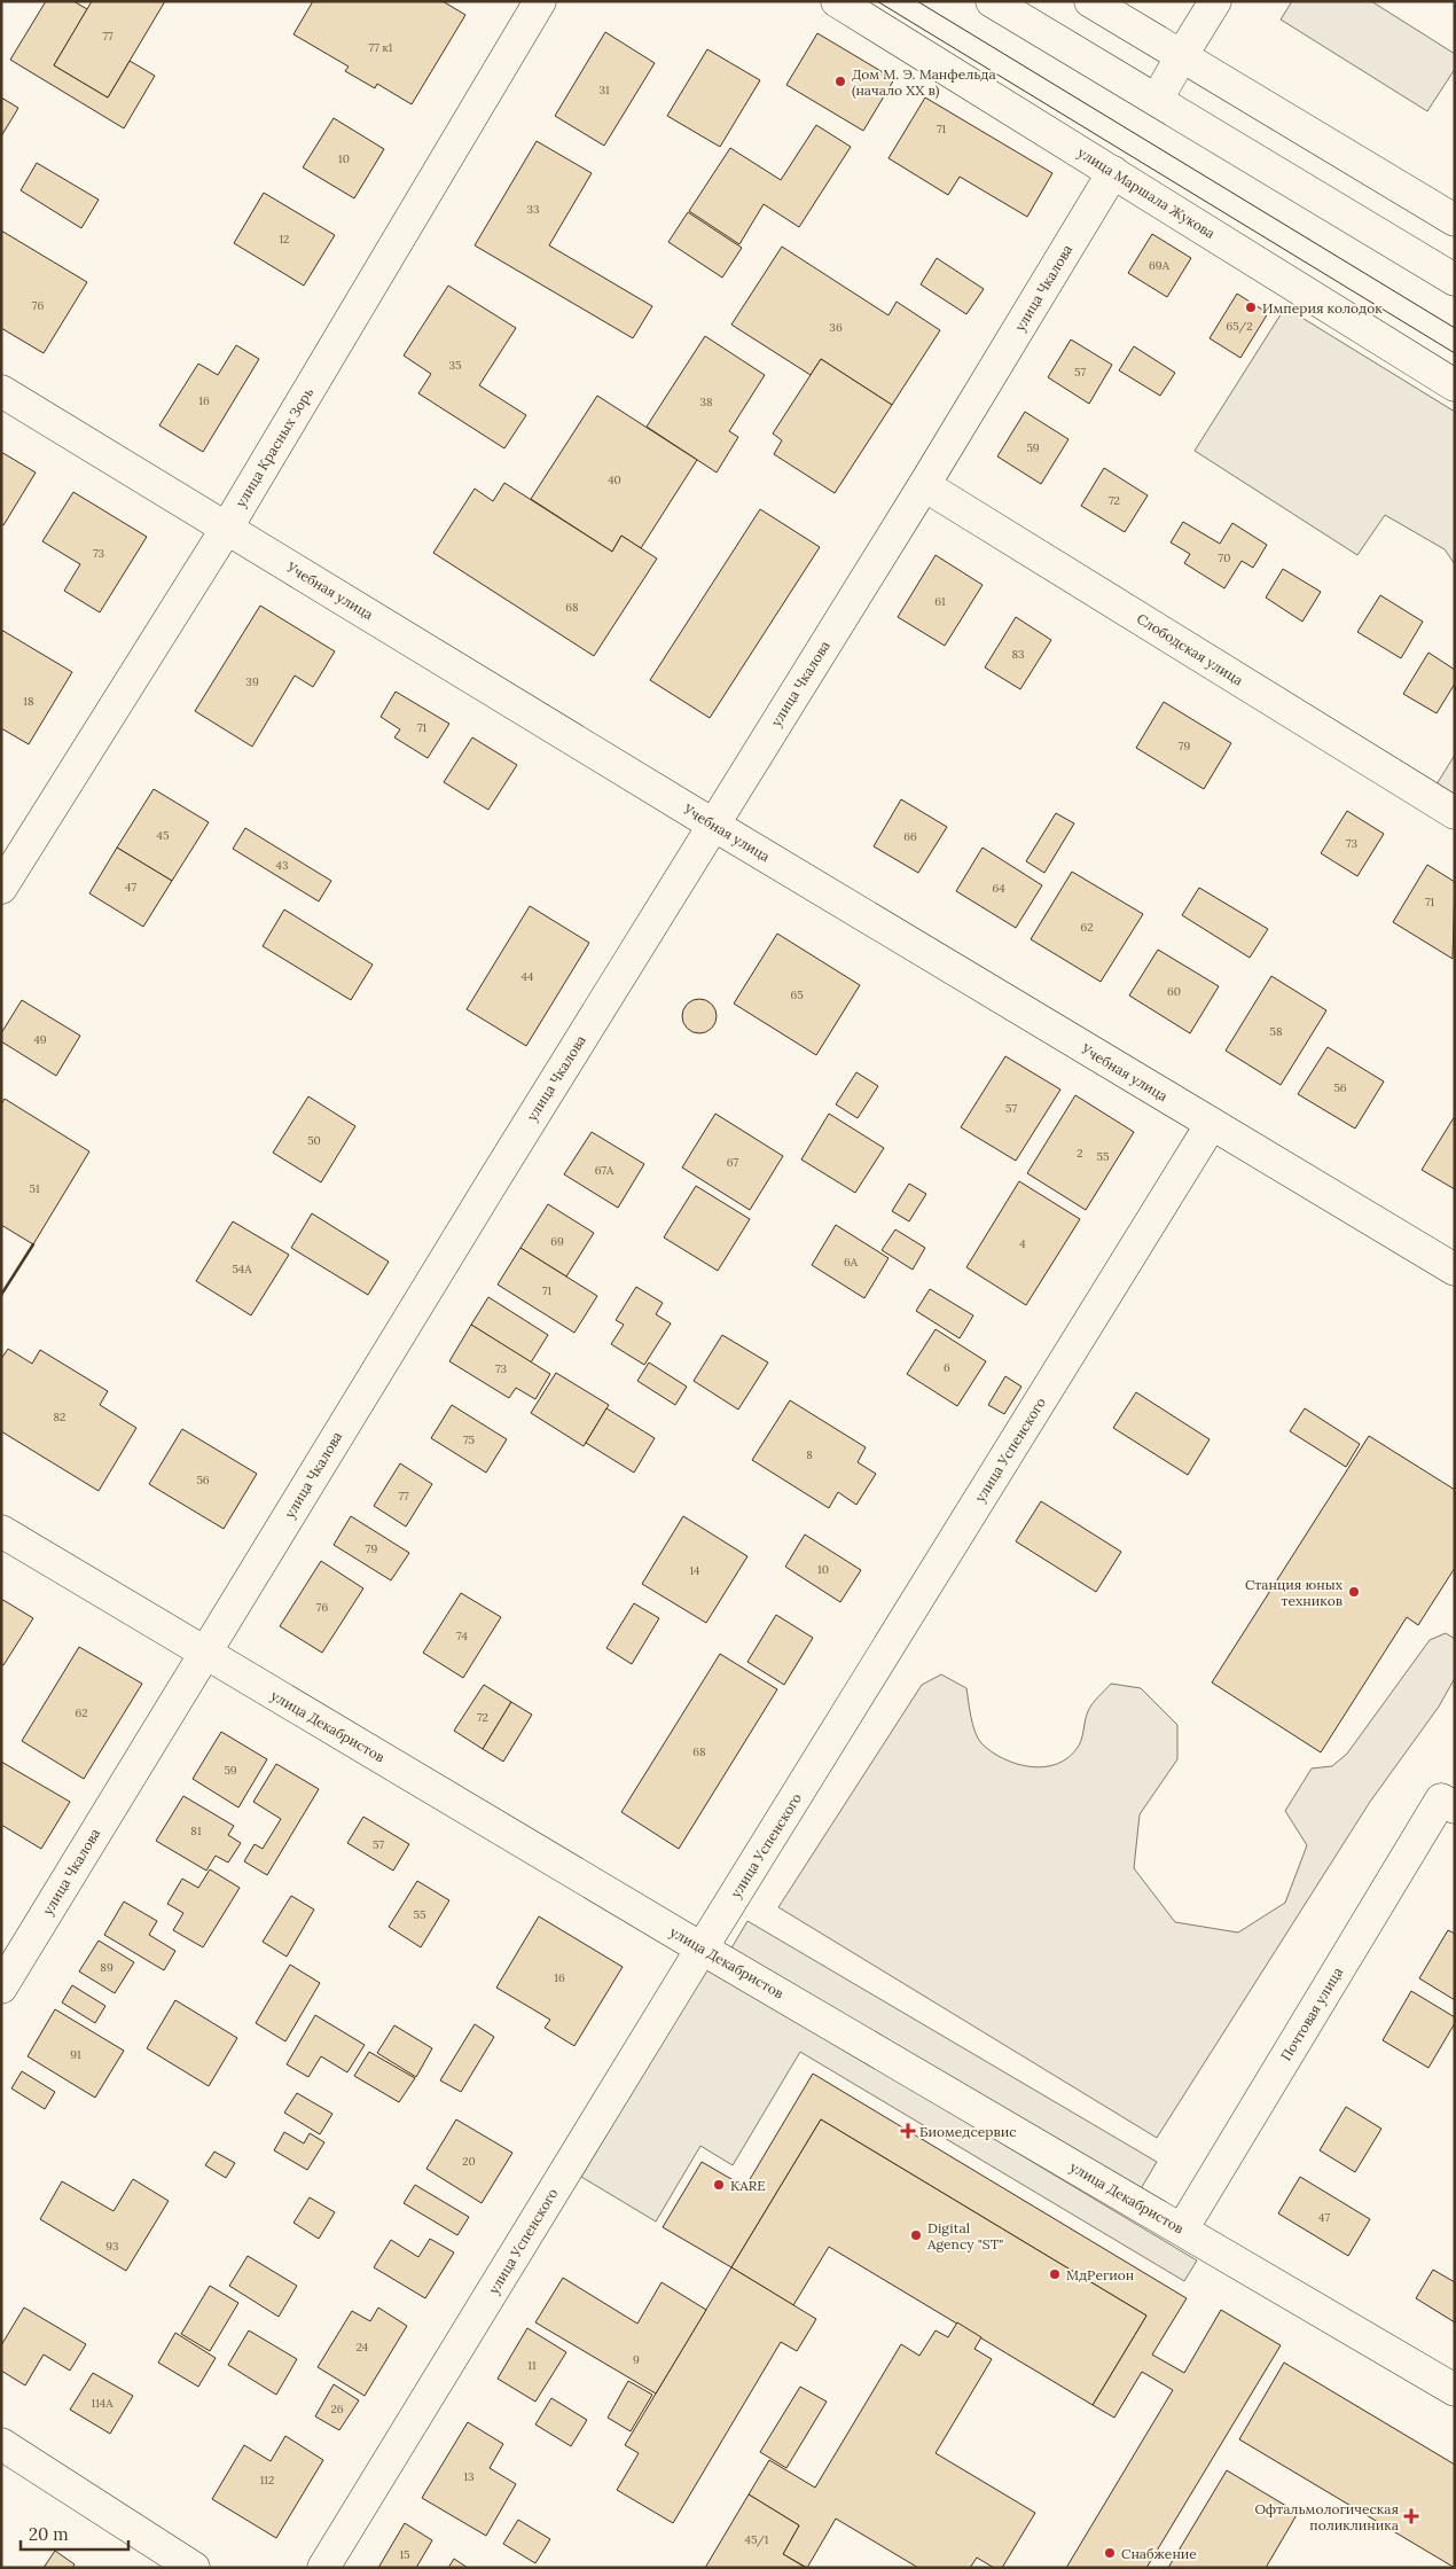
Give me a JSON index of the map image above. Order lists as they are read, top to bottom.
{
  "streets": {
    "street": [
      "улица Маршала Жукова",
      "улица Чкалова",
      "улица Красных Зорь",
      "Учебная улица",
      "Слободская улица",
      "улица Успенского",
      "улица Декабристов",
      "Почтовая улица"
    ]
  },
  "crossings": [
    ["улица Маршала Жукова", "улица Чкалова"],
    ["улица Чкалова", "Учебная улица"],
    ["улица Чкалова", "Слободская улица"],
    ["улица Чкалова", "улица Декабристов"],
    ["улица Красных Зорь", "Учебная улица"],
    ["Учебная улица", "улица Успенского"],
    ["улица Успенского", "улица Декабристов"],
    ["улица Декабристов", "Почтовая улица"]
  ],
  "places": {
    "other": [
      "Дом М. Э. Манфельда (начало XX в)",
      "Империя колодок",
      "Станция юных техников",
      "KARE",
      "Digital Agency \"ST\"",
      "МдРегион",
      "Снабжение"
    ],
    "health": ["Биомедсервис", "Офтальмологическая поликлиника"]
  },
  "house_numbers": [
    "77",
    "77 к1",
    "31",
    "71",
    "10",
    "33",
    "12",
    "69А",
    "76",
    "65/2",
    "36",
    "35",
    "57",
    "16",
    "38",
    "59",
    "40",
    "72",
    "73",
    "70",
    "61",
    "68",
    "83",
    "39",
    "18",
    "71",
    "79",
    "45",
    "66",
    "73",
    "43",
    "47",
    "64",
    "71",
    "62",
    "44",
    "60",
    "65",
    "58",
    "49",
    "56",
    "57",
    "50",
    "2",
    "55",
    "67",
    "67А",
    "51",
    "69",
    "4",
    "6А",
    "54А",
    "71",
    "6",
    "73",
    "82",
    "75",
    "8",
    "56",
    "77",
    "79",
    "10",
    "14",
    "76",
    "74",
    "62",
    "72",
    "68",
    "59",
    "81",
    "57",
    "55",
    "89",
    "16",
    "91",
    "20",
    "47",
    "93",
    "24",
    "9",
    "11",
    "114А",
    "26",
    "13",
    "112",
    "45/1",
    "15"
  ],
  "scale_bar": "20 m"
}
